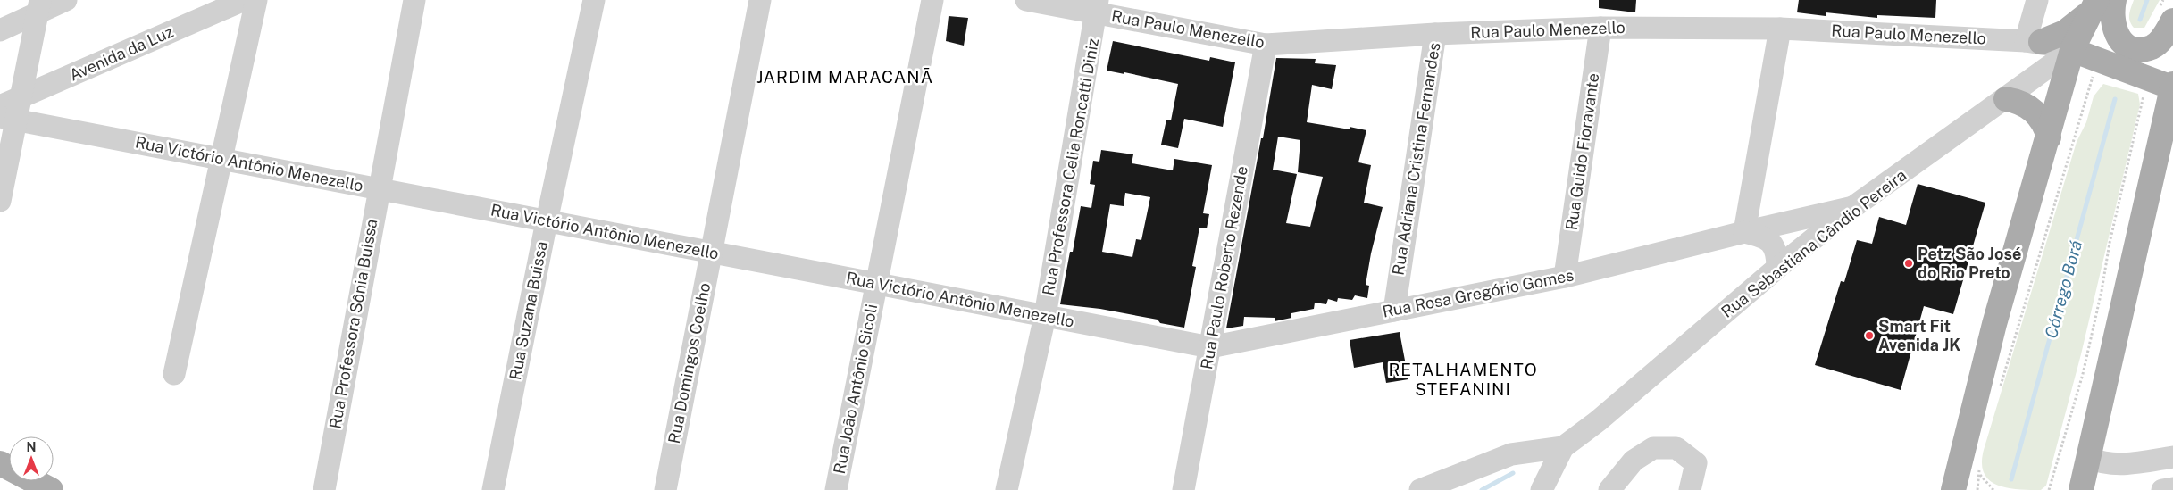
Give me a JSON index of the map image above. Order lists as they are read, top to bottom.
{
  "streets": {
    "street": [
      "Rua Paulo Menezello",
      "Avenida da Luz",
      "Rua Guido Fioravante",
      "Rua Adriana Cristina Fernandes",
      "Rua Victório Antônio Menezello",
      "Rua Professora Celia Roncatti Diniz",
      "Rua Sebastiana Cândio Pereira",
      "Rua Paulo Roberto Rezende",
      "Rua Rosa Gregório Gomes",
      "Rua Suzana Buissa",
      "Rua Professora Sônia Buissa",
      "Rua Domingos Coelho",
      "Rua João Antônio Sicoli"
    ]
  },
  "crossings": [
    ["Rua Paulo Menezello", "Rua Guido Fioravante"],
    ["Rua Paulo Menezello", "Rua Adriana Cristina Fernandes"],
    ["Rua Paulo Menezello", "Rua Professora Celia Roncatti Diniz"],
    ["Rua Paulo Menezello", "Rua Sebastiana Cândio Pereira"],
    ["Rua Paulo Menezello", "Rua Paulo Roberto Rezende"],
    ["Rua Guido Fioravante", "Rua Rosa Gregório Gomes"],
    ["Rua Adriana Cristina Fernandes", "Rua Rosa Gregório Gomes"],
    ["Rua Victório Antônio Menezello", "Rua Professora Celia Roncatti Diniz"],
    ["Rua Victório Antônio Menezello", "Rua Paulo Roberto Rezende"],
    ["Rua Victório Antônio Menezello", "Rua Rosa Gregório Gomes"],
    ["Rua Victório Antônio Menezello", "Rua Suzana Buissa"],
    ["Rua Victório Antônio Menezello", "Rua Professora Sônia Buissa"],
    ["Rua Victório Antônio Menezello", "Rua Domingos Coelho"],
    ["Rua Victório Antônio Menezello", "Rua João Antônio Sicoli"],
    ["Rua Sebastiana Cândio Pereira", "Rua Rosa Gregório Gomes"],
    ["Rua Paulo Roberto Rezende", "Rua Rosa Gregório Gomes"]
  ],
  "districts": ["JARDIM MARACANÃ", "RETALHAMENTO STEFANINI"],
  "water": ["Córrego Borá"],
  "places": ["Petz São José do Rio Preto", "Smart Fit Avenida JK"],
  "north": "top"
}
